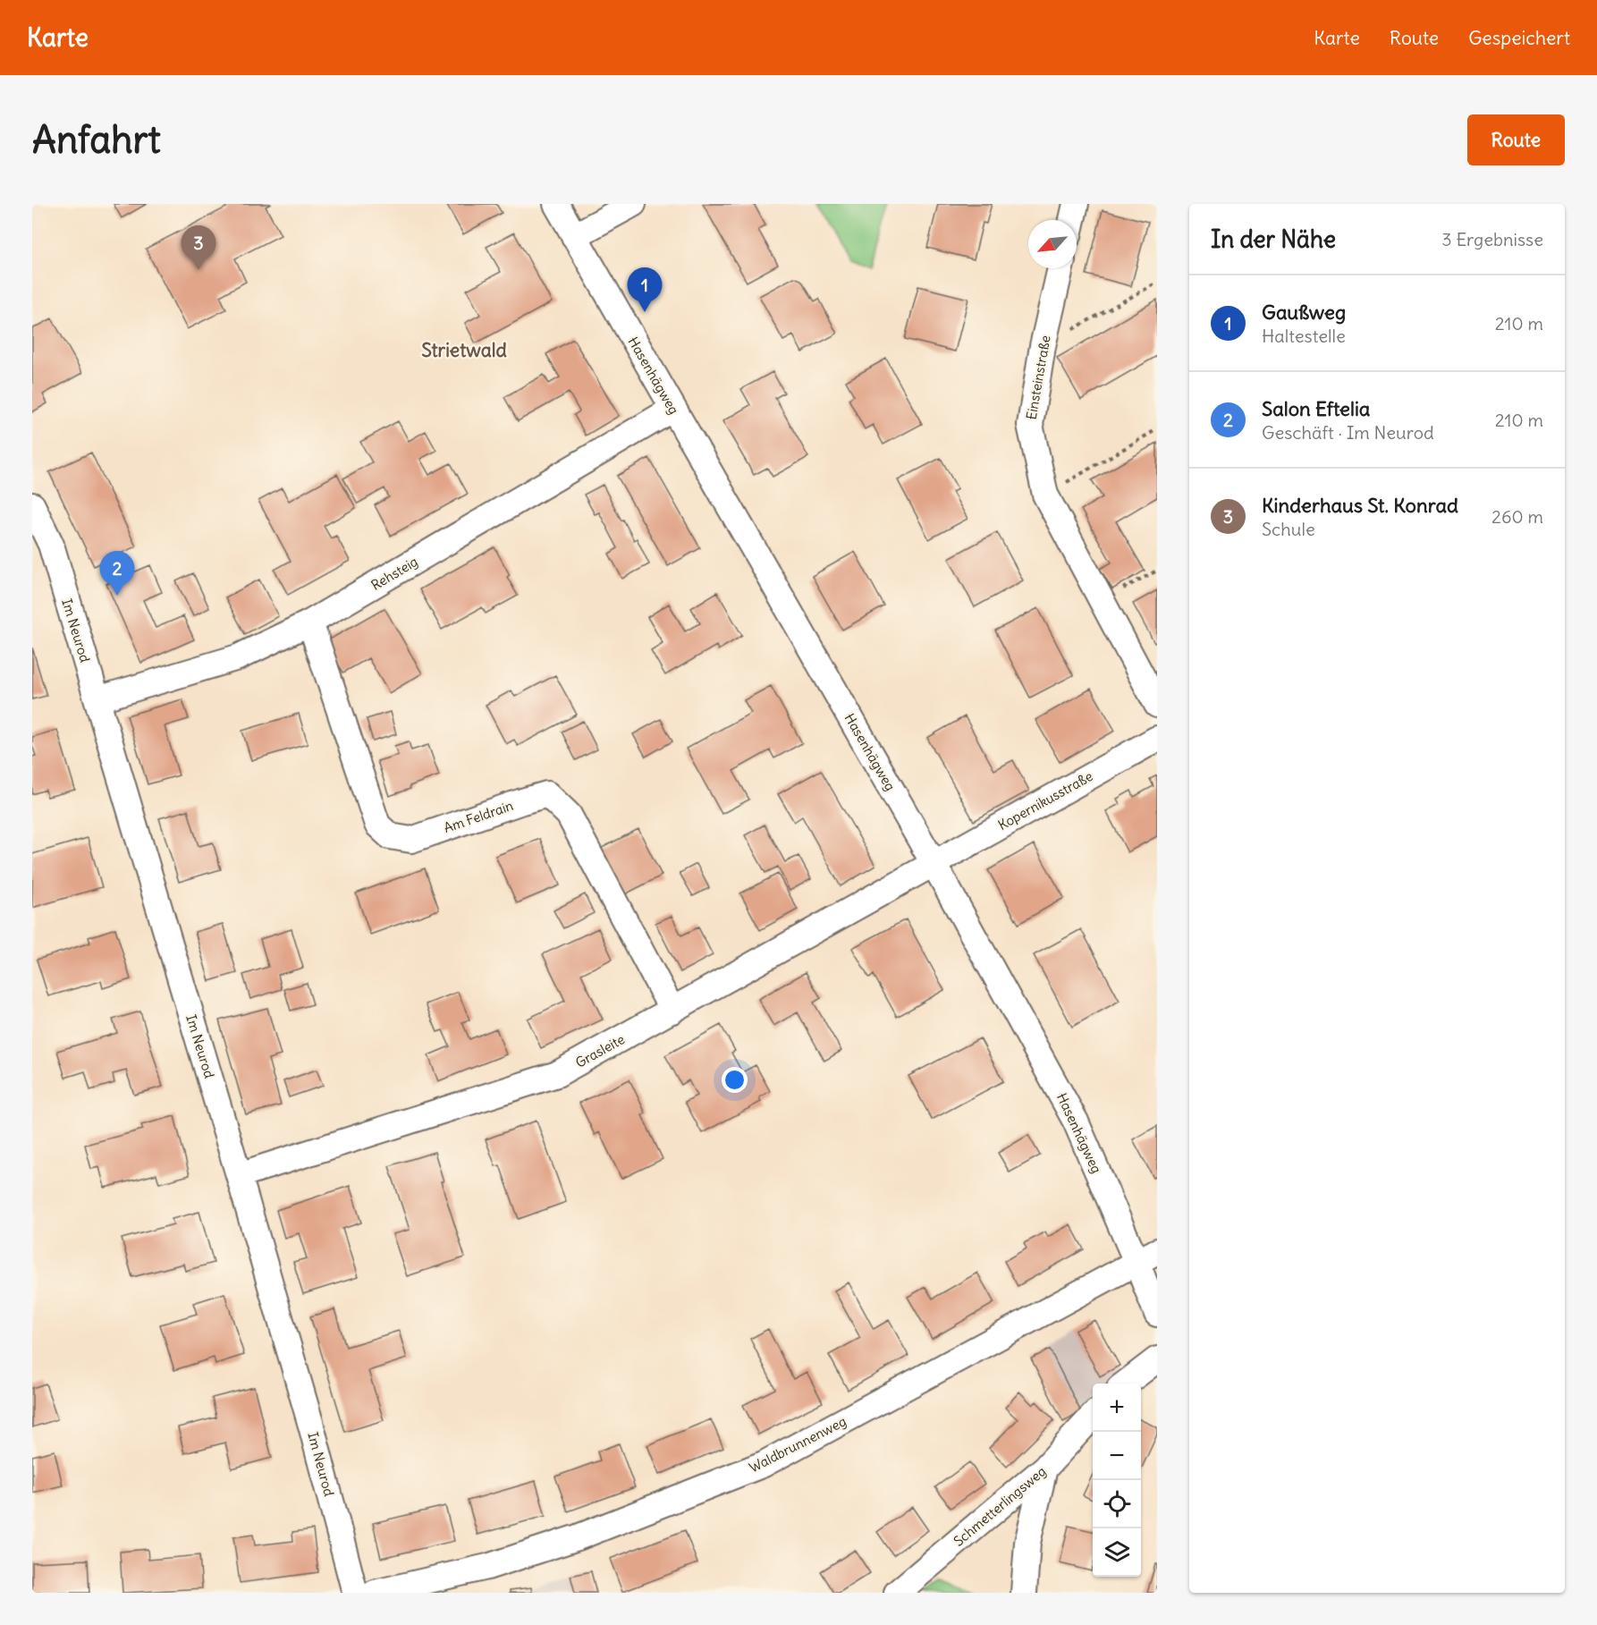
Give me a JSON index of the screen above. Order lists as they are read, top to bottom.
{
  "streets": {
    "street": [
      "Hasenhägweg",
      "Einsteinstraße",
      "Rehsteig",
      "Im Neurod",
      "Kopernikusstraße",
      "Am Feldrain",
      "Grasleite",
      "Waldbrunnenweg",
      "Schmetterlingsweg"
    ]
  },
  "crossings": [
    ["Hasenhägweg", "Rehsteig"],
    ["Hasenhägweg", "Kopernikusstraße"],
    ["Hasenhägweg", "Grasleite"],
    ["Hasenhägweg", "Waldbrunnenweg"],
    ["Rehsteig", "Im Neurod"],
    ["Rehsteig", "Am Feldrain"],
    ["Im Neurod", "Grasleite"],
    ["Kopernikusstraße", "Grasleite"],
    ["Am Feldrain", "Grasleite"]
  ],
  "districts": ["Strietwald"],
  "north": "bottom left",
  "page": {
    "header": "Karte",
    "nav": ["Karte", "Route", "Gespeichert"],
    "buttons": "Route",
    "title": "Anfahrt",
    "heading": ["In der Nähe", "3 Ergebnisse"],
    "pins": ["3", "1", "2"],
    "list": [
      {
        "mark": "1",
        "name": "Gaußweg",
        "note": "Haltestelle",
        "value": "210 m"
      },
      {
        "mark": "2",
        "name": "Salon Eftelia",
        "note": "Geschäft · Im Neurod",
        "value": "210 m"
      },
      {
        "mark": "3",
        "name": "Kinderhaus St. Konrad",
        "note": "Schule",
        "value": "260 m"
      }
    ],
    "map_buttons": ["+", "−"]
  }
}
